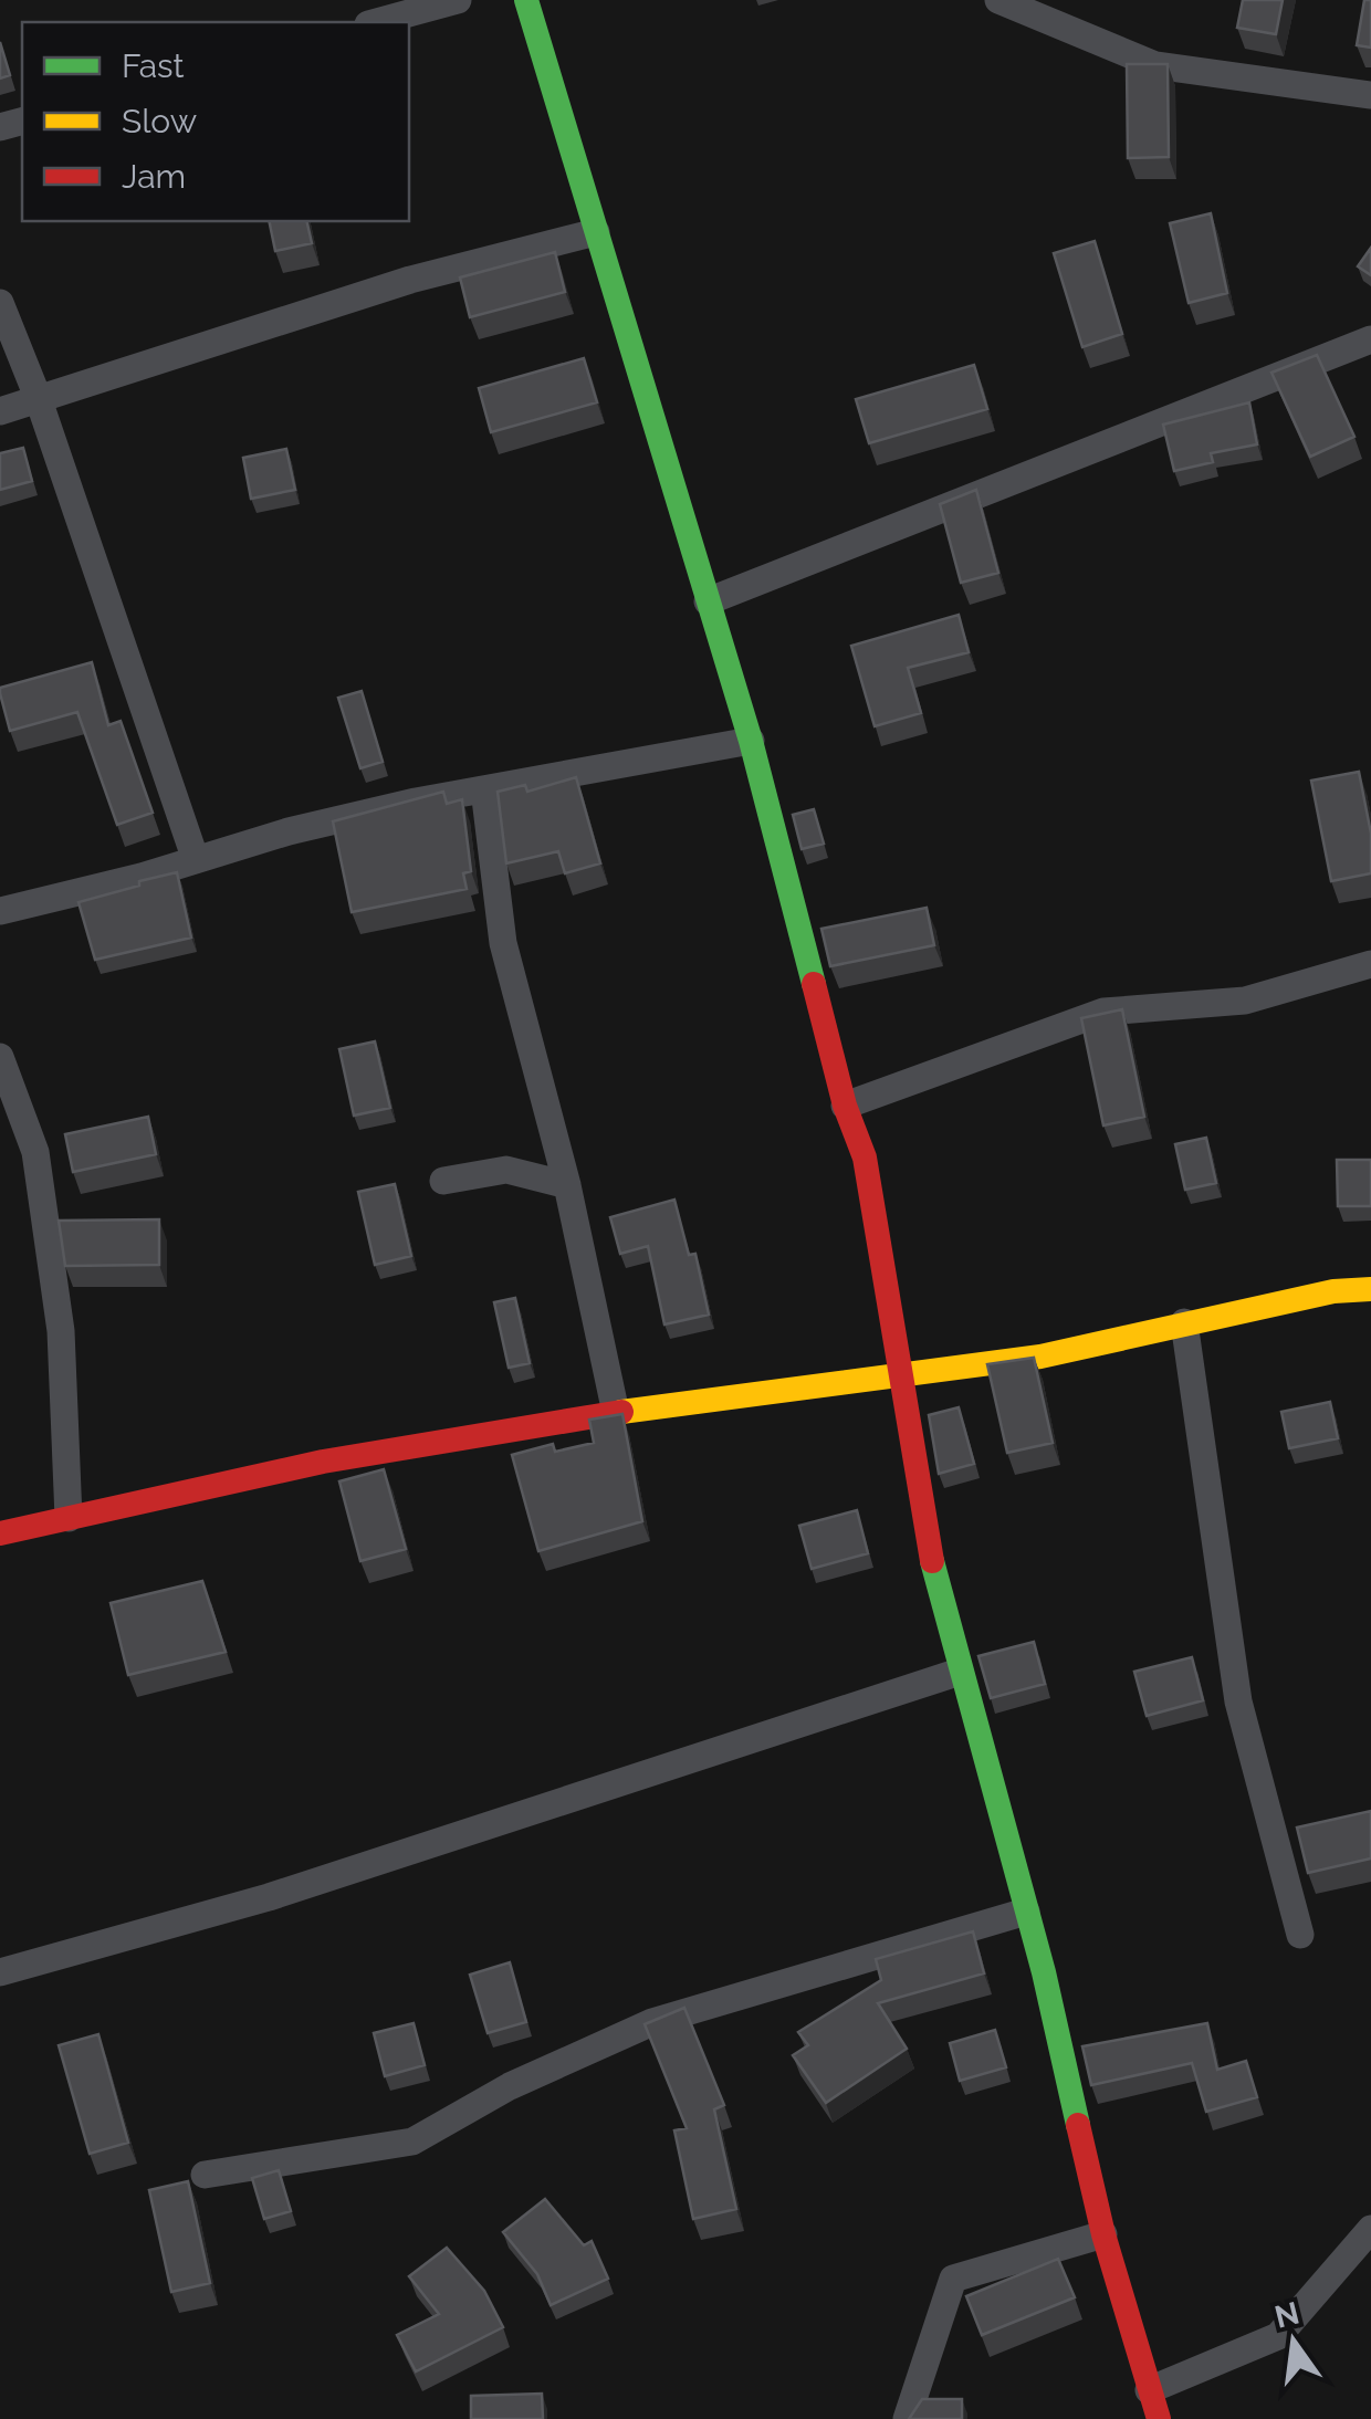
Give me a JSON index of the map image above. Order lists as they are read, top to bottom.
{
  "legend": ["Fast", "Slow", "Jam"],
  "north": "top"
}
